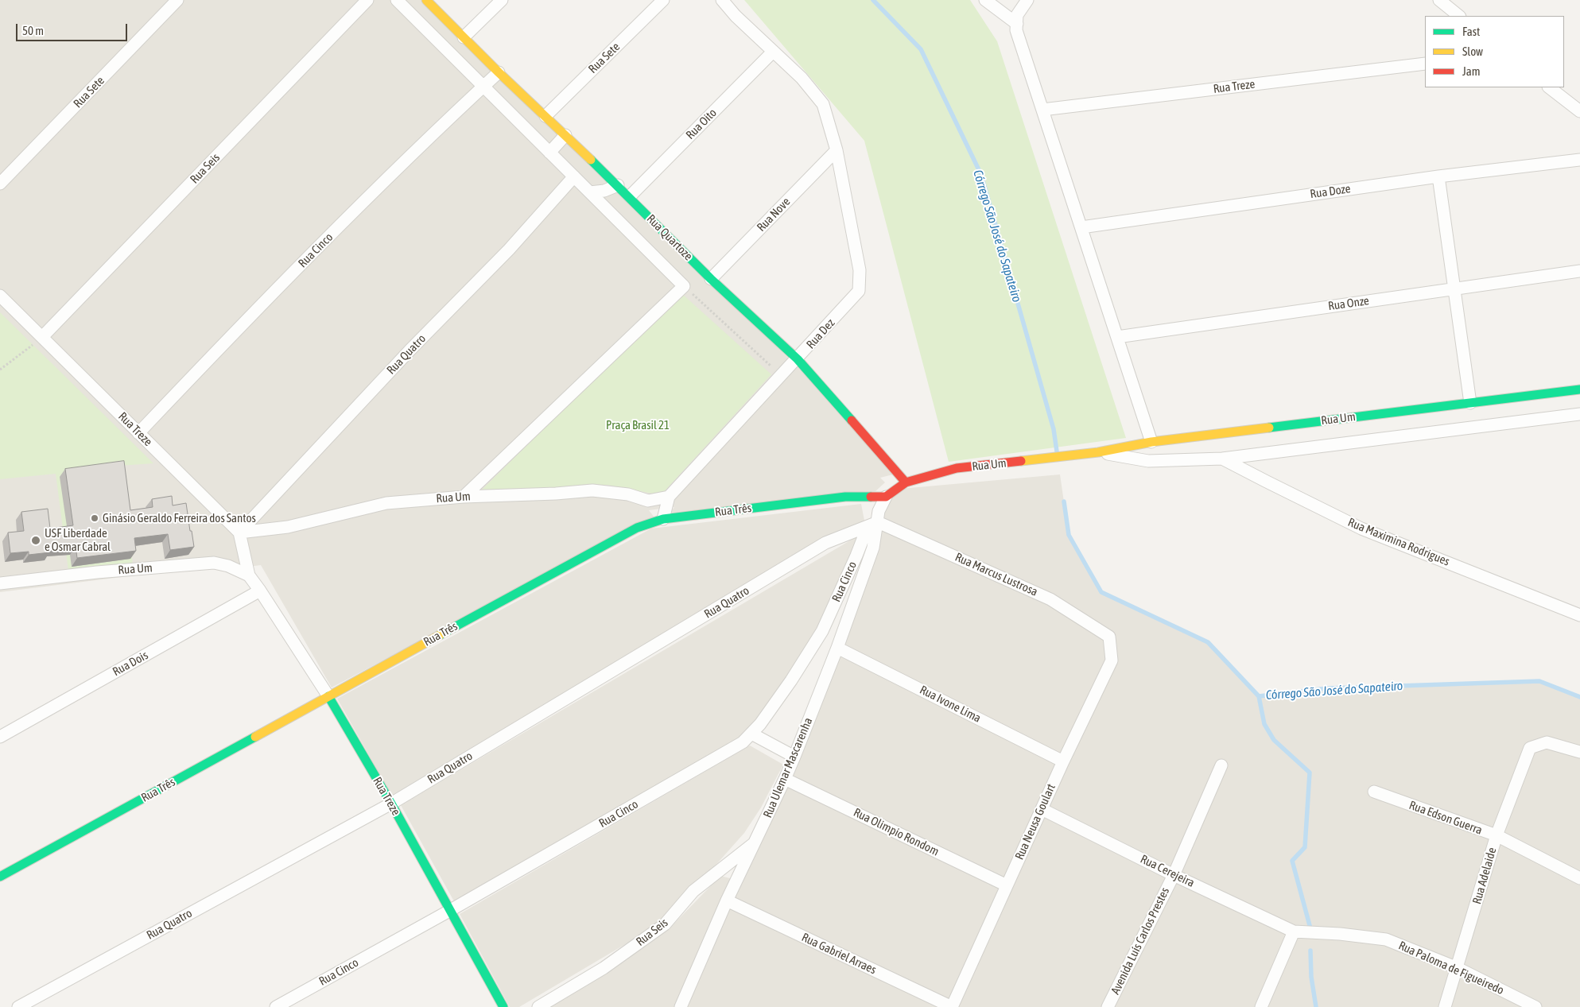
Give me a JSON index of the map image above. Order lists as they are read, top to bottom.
{
  "streets": {
    "street": [
      "Rua Sete",
      "Rua Treze",
      "Rua Oito",
      "Rua Seis",
      "Rua Doze",
      "Rua Nove",
      "Rua Quartoze",
      "Rua Cinco",
      "Rua Onze",
      "Rua Dez",
      "Rua Quatro",
      "Rua Um",
      "Rua Três",
      "Rua Maximina Rodrigues",
      "Rua Marcus Lustrosa",
      "Rua Dois",
      "Rua Ivone Lima",
      "Rua Ulemar Mascarenha",
      "Rua Edson Guerra",
      "Rua Neusa Goulart",
      "Rua Olimpio Rondom",
      "Rua Cerejeira",
      "Rua Adelaide",
      "Avenida Luís Carlos Prestes",
      "Rua Gabriel Arraes",
      "Rua Paloma de Figueiredo"
    ]
  },
  "crossings": [
    ["Rua Sete", "Rua Quartoze"],
    ["Rua Treze", "Rua Seis"],
    ["Rua Treze", "Rua Cinco"],
    ["Rua Treze", "Rua Quatro"],
    ["Rua Treze", "Rua Um"],
    ["Rua Treze", "Rua Três"],
    ["Rua Treze", "Rua Dois"],
    ["Rua Oito", "Rua Quartoze"],
    ["Rua Seis", "Rua Ulemar Mascarenha"],
    ["Rua Nove", "Rua Quartoze"],
    ["Rua Nove", "Rua Dez"],
    ["Rua Quartoze", "Rua Cinco"],
    ["Rua Quartoze", "Rua Dez"],
    ["Rua Quartoze", "Rua Quatro"],
    ["Rua Quartoze", "Rua Um"],
    ["Rua Cinco", "Rua Quatro"],
    ["Rua Cinco", "Rua Marcus Lustrosa"],
    ["Rua Cinco", "Rua Ulemar Mascarenha"],
    ["Rua Dez", "Rua Um"],
    ["Rua Quatro", "Rua Um"],
    ["Rua Quatro", "Rua Marcus Lustrosa"],
    ["Rua Quatro", "Rua Ulemar Mascarenha"],
    ["Rua Um", "Rua Três"],
    ["Rua Um", "Rua Maximina Rodrigues"],
    ["Rua Um", "Rua Dois"],
    ["Rua Marcus Lustrosa", "Rua Ulemar Mascarenha"],
    ["Rua Marcus Lustrosa", "Rua Neusa Goulart"],
    ["Rua Ivone Lima", "Rua Ulemar Mascarenha"],
    ["Rua Ivone Lima", "Rua Neusa Goulart"],
    ["Rua Ulemar Mascarenha", "Rua Olimpio Rondom"],
    ["Rua Ulemar Mascarenha", "Rua Gabriel Arraes"],
    ["Rua Edson Guerra", "Rua Adelaide"],
    ["Rua Neusa Goulart", "Rua Olimpio Rondom"],
    ["Rua Neusa Goulart", "Rua Cerejeira"],
    ["Rua Neusa Goulart", "Rua Gabriel Arraes"],
    ["Rua Cerejeira", "Avenida Luís Carlos Prestes"],
    ["Rua Cerejeira", "Rua Paloma de Figueiredo"],
    ["Rua Adelaide", "Rua Paloma de Figueiredo"]
  ],
  "water": ["Córrego São José do Sapateiro"],
  "parks": ["Praça Brasil 21"],
  "places": ["Ginásio Geraldo Ferreira dos Santos", "USF Liberdade e Osmar Cabral"],
  "legend": ["Fast", "Slow", "Jam"],
  "scale_bar": "50 m"
}
